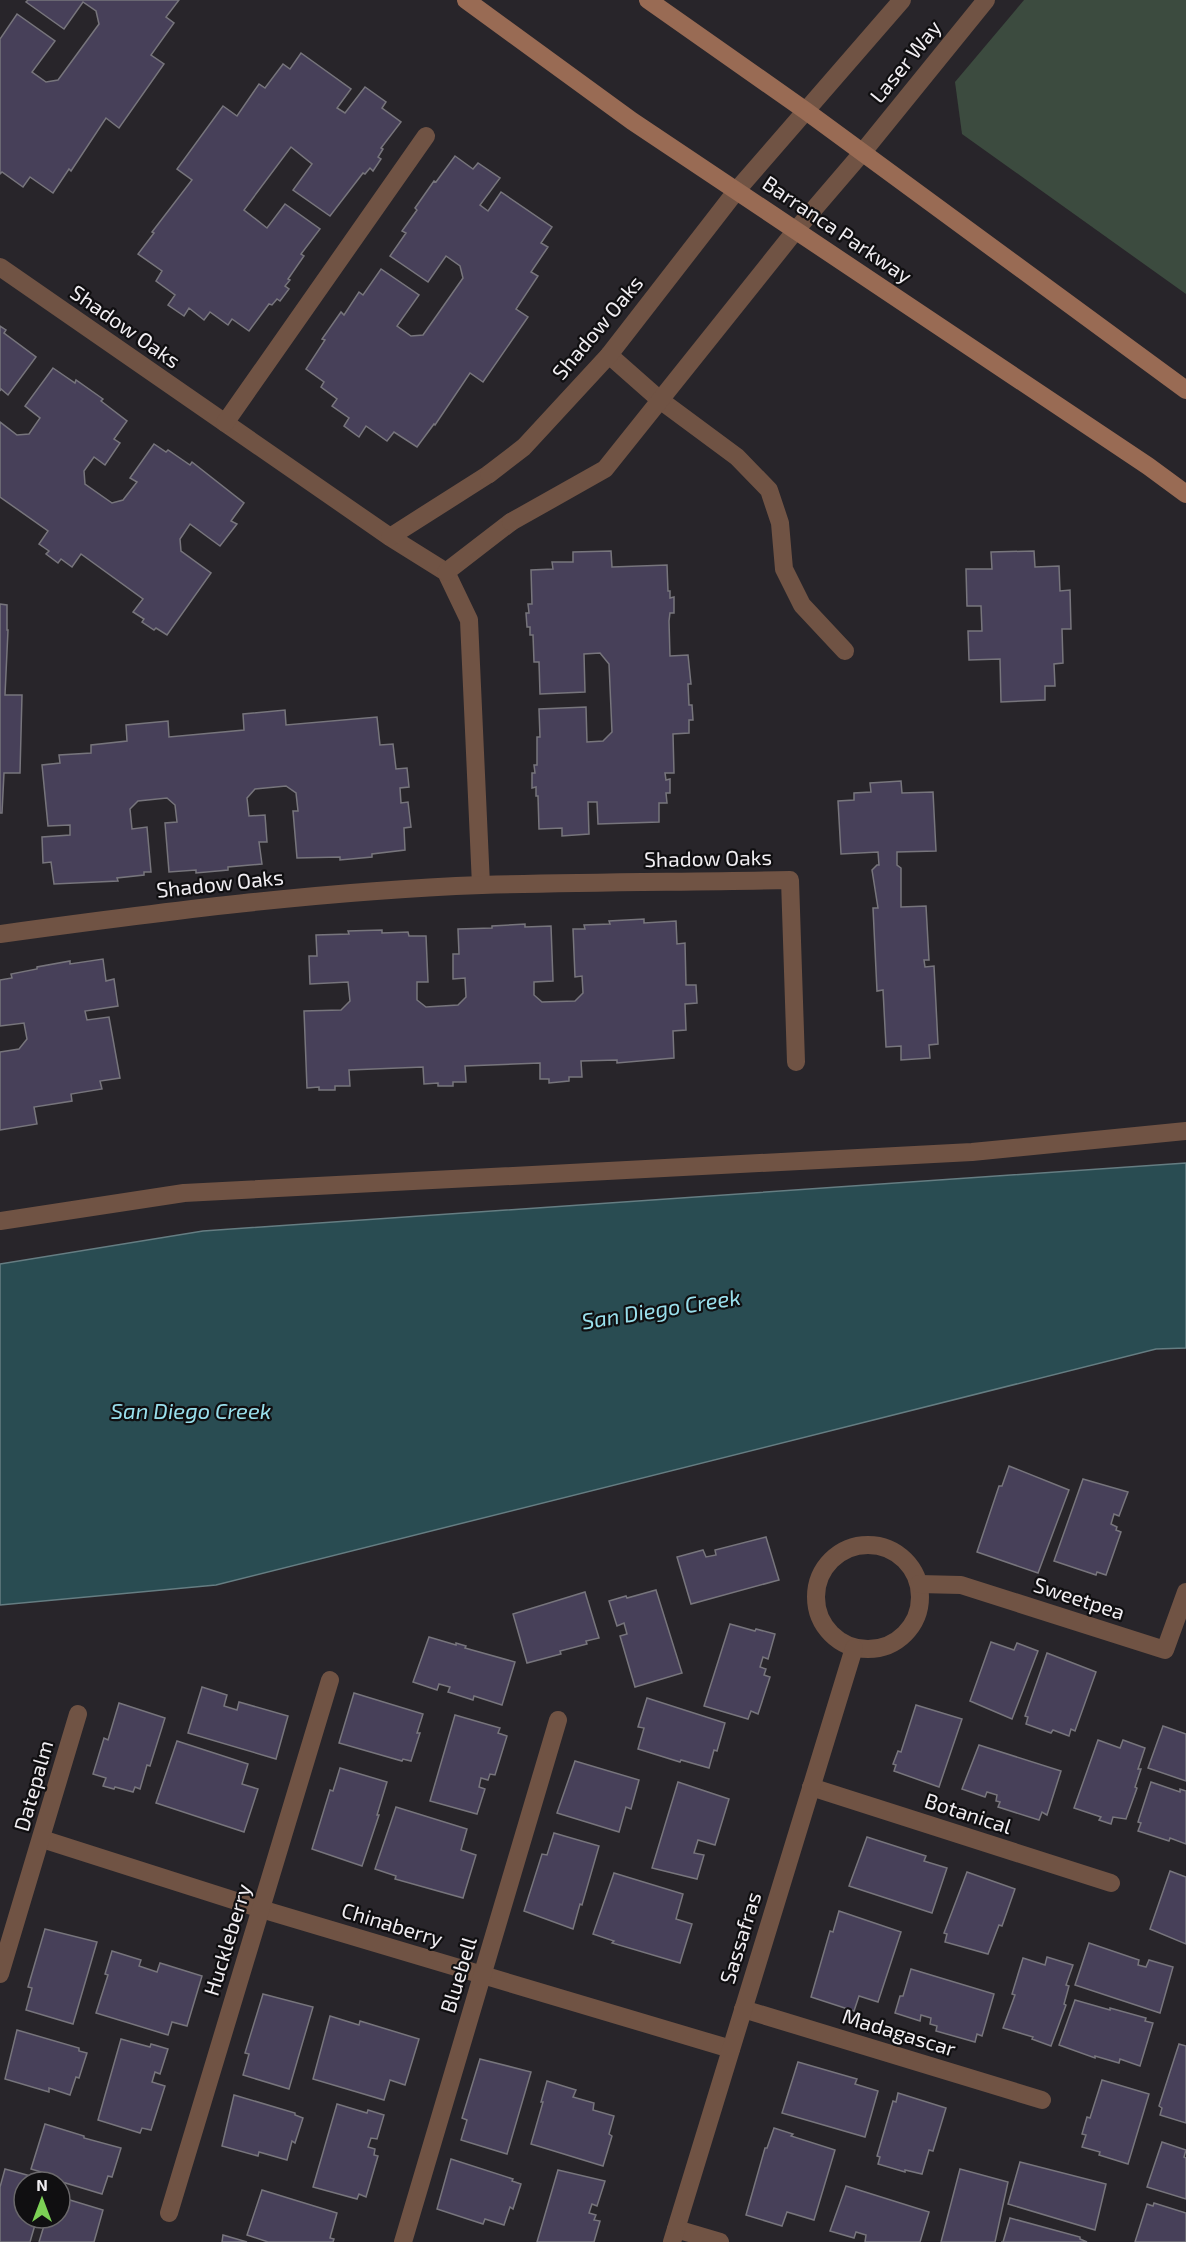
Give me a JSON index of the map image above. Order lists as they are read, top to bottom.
{
  "streets": {
    "main road": ["Barranca Parkway"],
    "street": [
      "Laser Way",
      "Shadow Oaks",
      "Sweetpea",
      "Datepalm",
      "Botanical",
      "Chinaberry",
      "Sassafras",
      "Huckleberry",
      "Bluebell",
      "Madagascar"
    ]
  },
  "crossings": [
    ["Laser Way", "Shadow Oaks"],
    ["Barranca Parkway", "Shadow Oaks"],
    ["Sweetpea", "Sassafras"],
    ["Datepalm", "Chinaberry"],
    ["Botanical", "Sassafras"],
    ["Chinaberry", "Sassafras"],
    ["Chinaberry", "Huckleberry"],
    ["Chinaberry", "Bluebell"],
    ["Sassafras", "Madagascar"]
  ],
  "water": ["San Diego Creek"],
  "north": "top"
}
